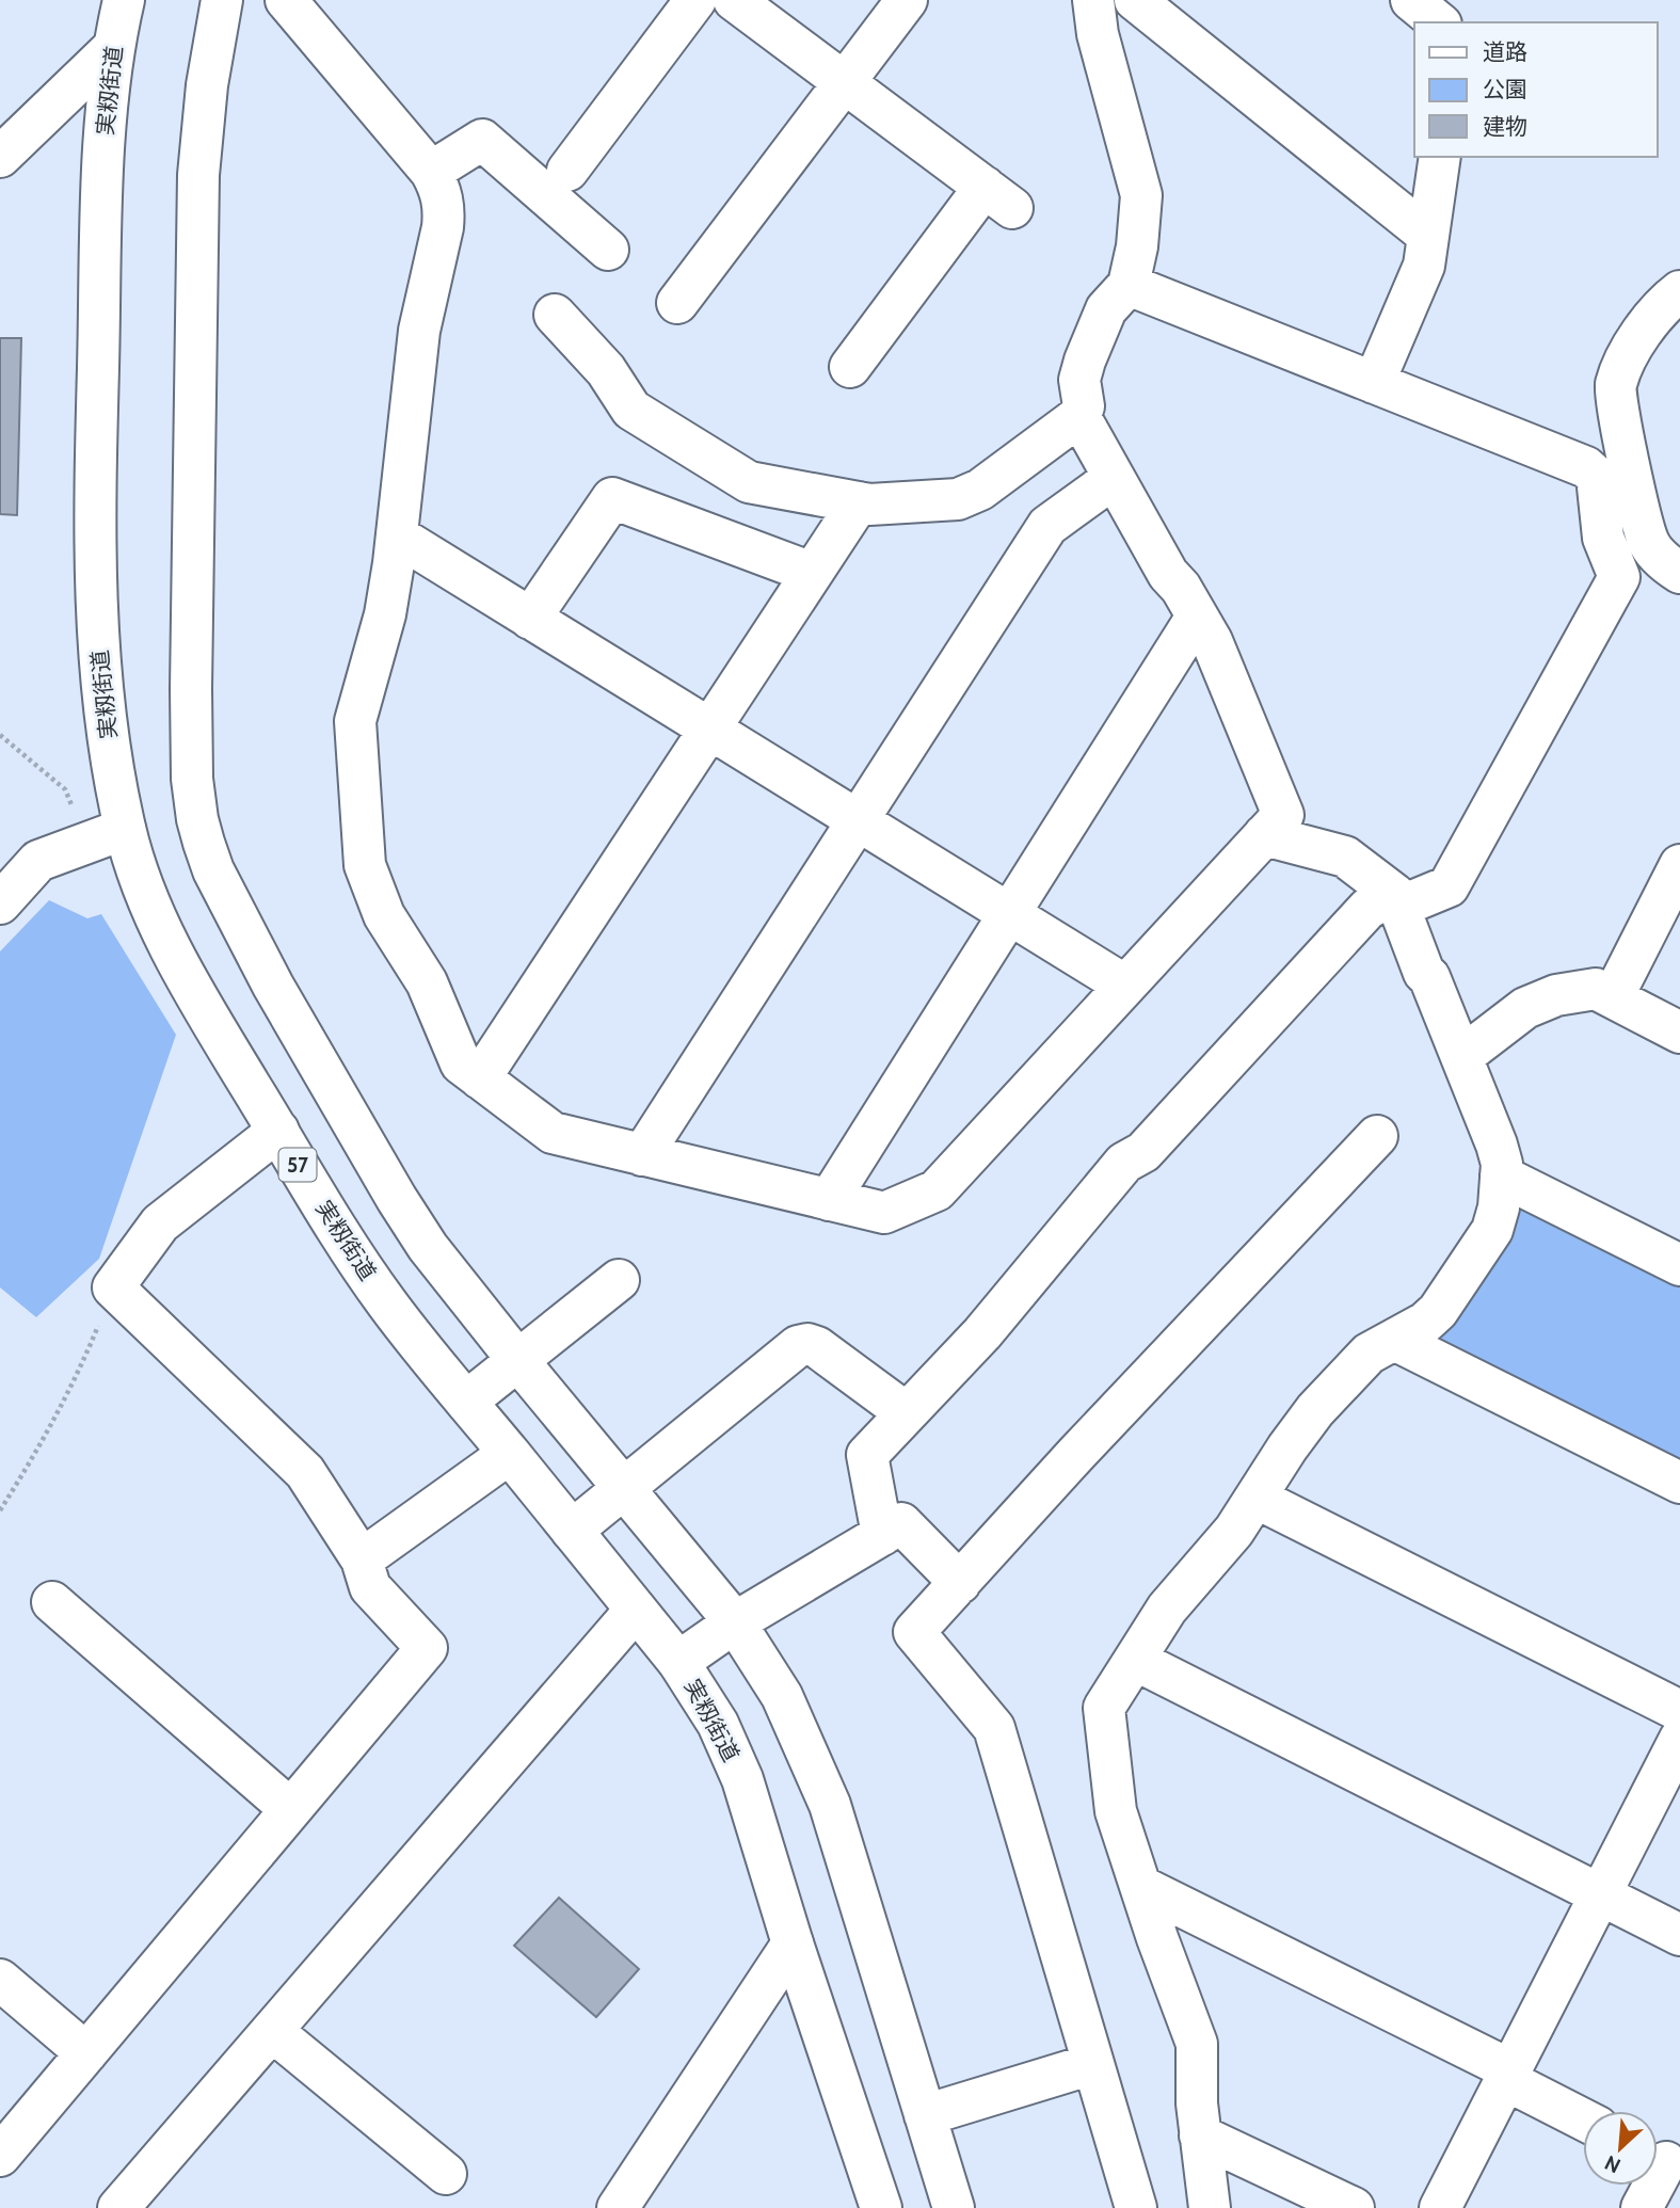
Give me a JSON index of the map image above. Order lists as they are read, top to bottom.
{
  "streets": {
    "street": ["実籾街道", "57"]
  },
  "legend": ["道路", "公園", "建物"],
  "north": "bottom left"
}
